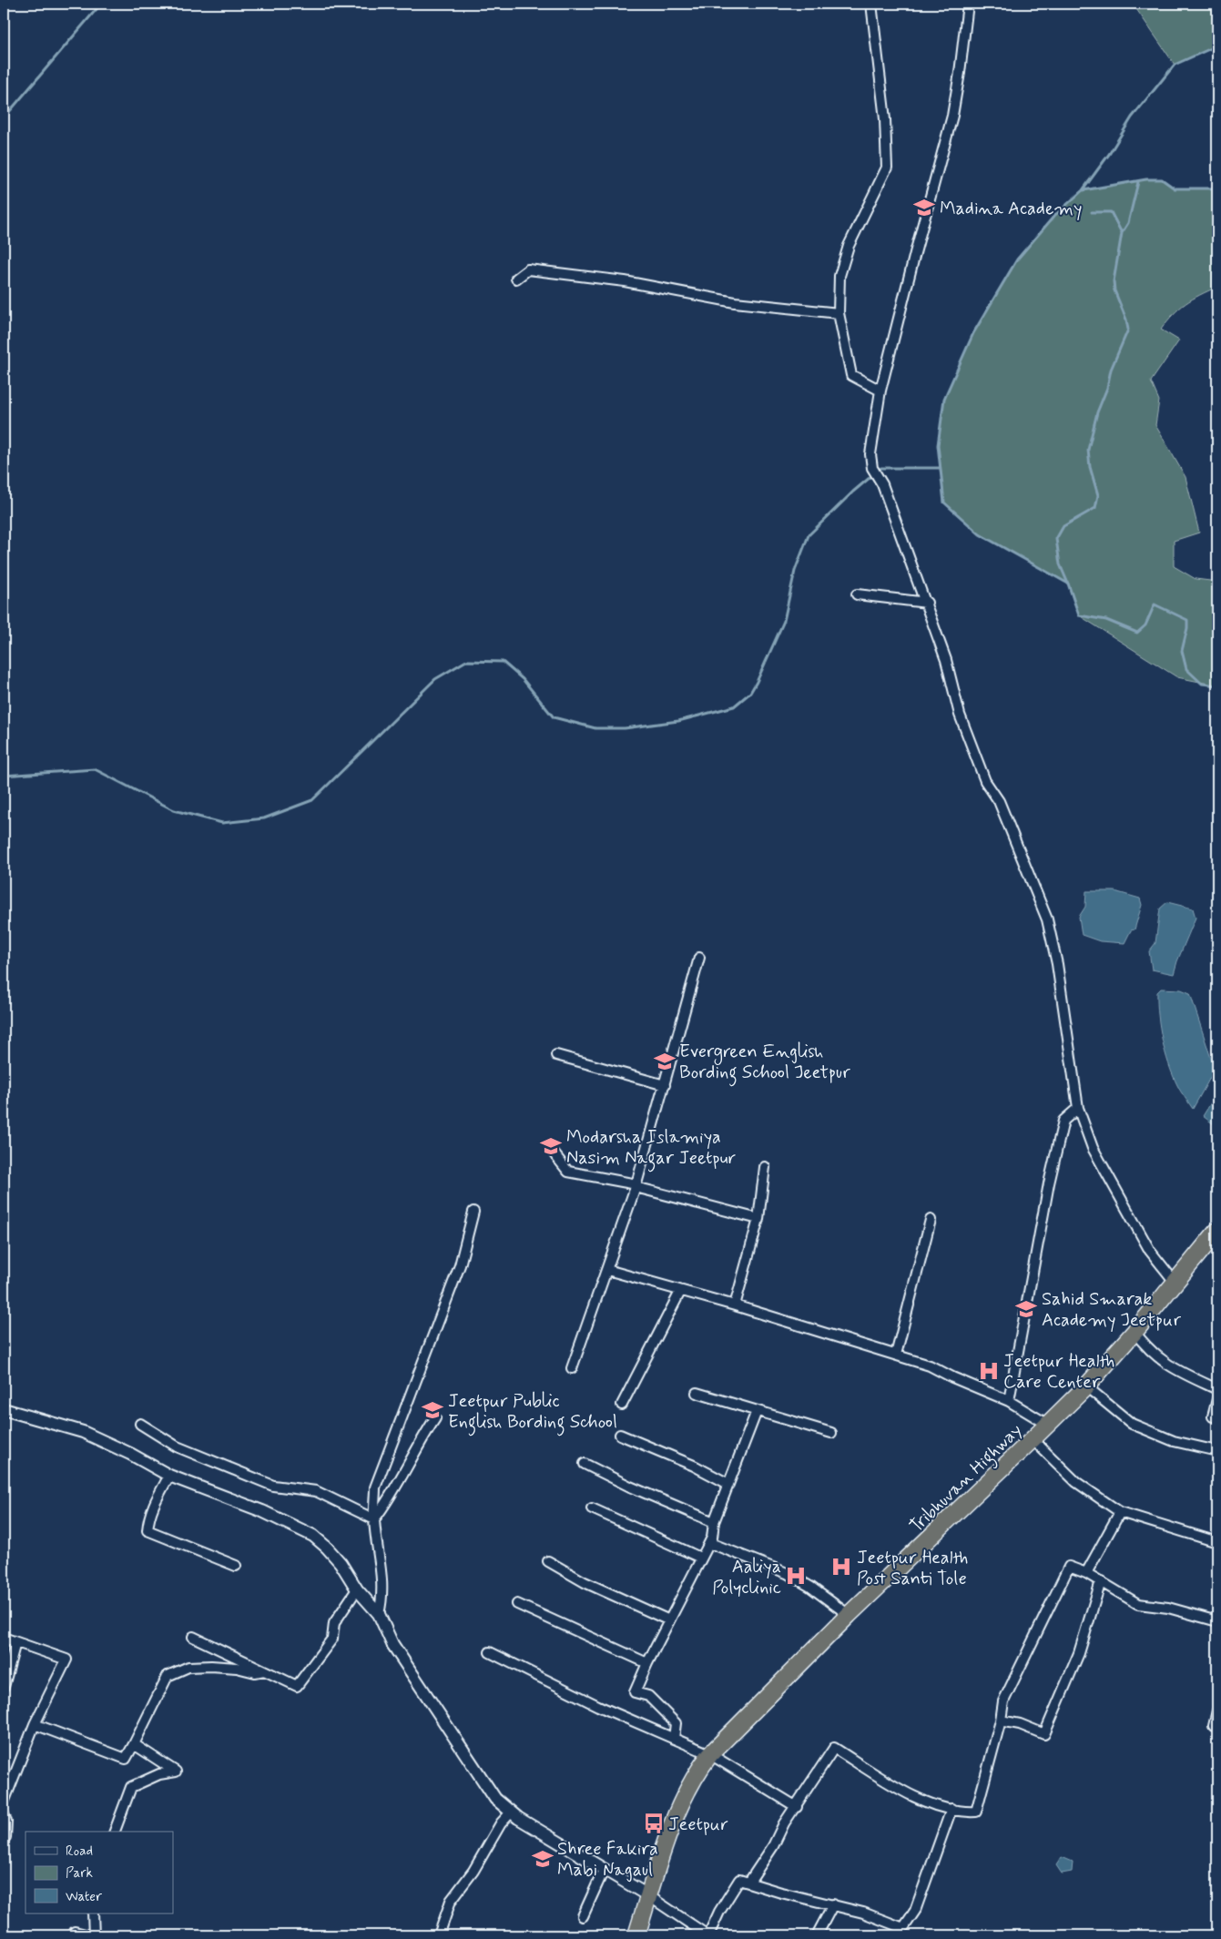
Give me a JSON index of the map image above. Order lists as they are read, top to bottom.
{
  "streets": {
    "highway": ["Tribhuvan Highway"]
  },
  "places": {
    "school or university": [
      "Madina Academy",
      "Evergreen English Bording School Jeetpur",
      "Modarsha Islamiya Nasim Nagar Jeetpur",
      "Sahid Smarak Academy Jeetpur",
      "Jeetpur Public English Bording School",
      "Shree Fakira Mabi Nagaul"
    ],
    "hospital": ["Jeetpur Health Care Center", "Jeetpur Health Post Santi Tole", "Aaliya Polyclinic"],
    "bus stop": ["Jeetpur"]
  },
  "legend": ["Road", "Park", "Water"]
}
